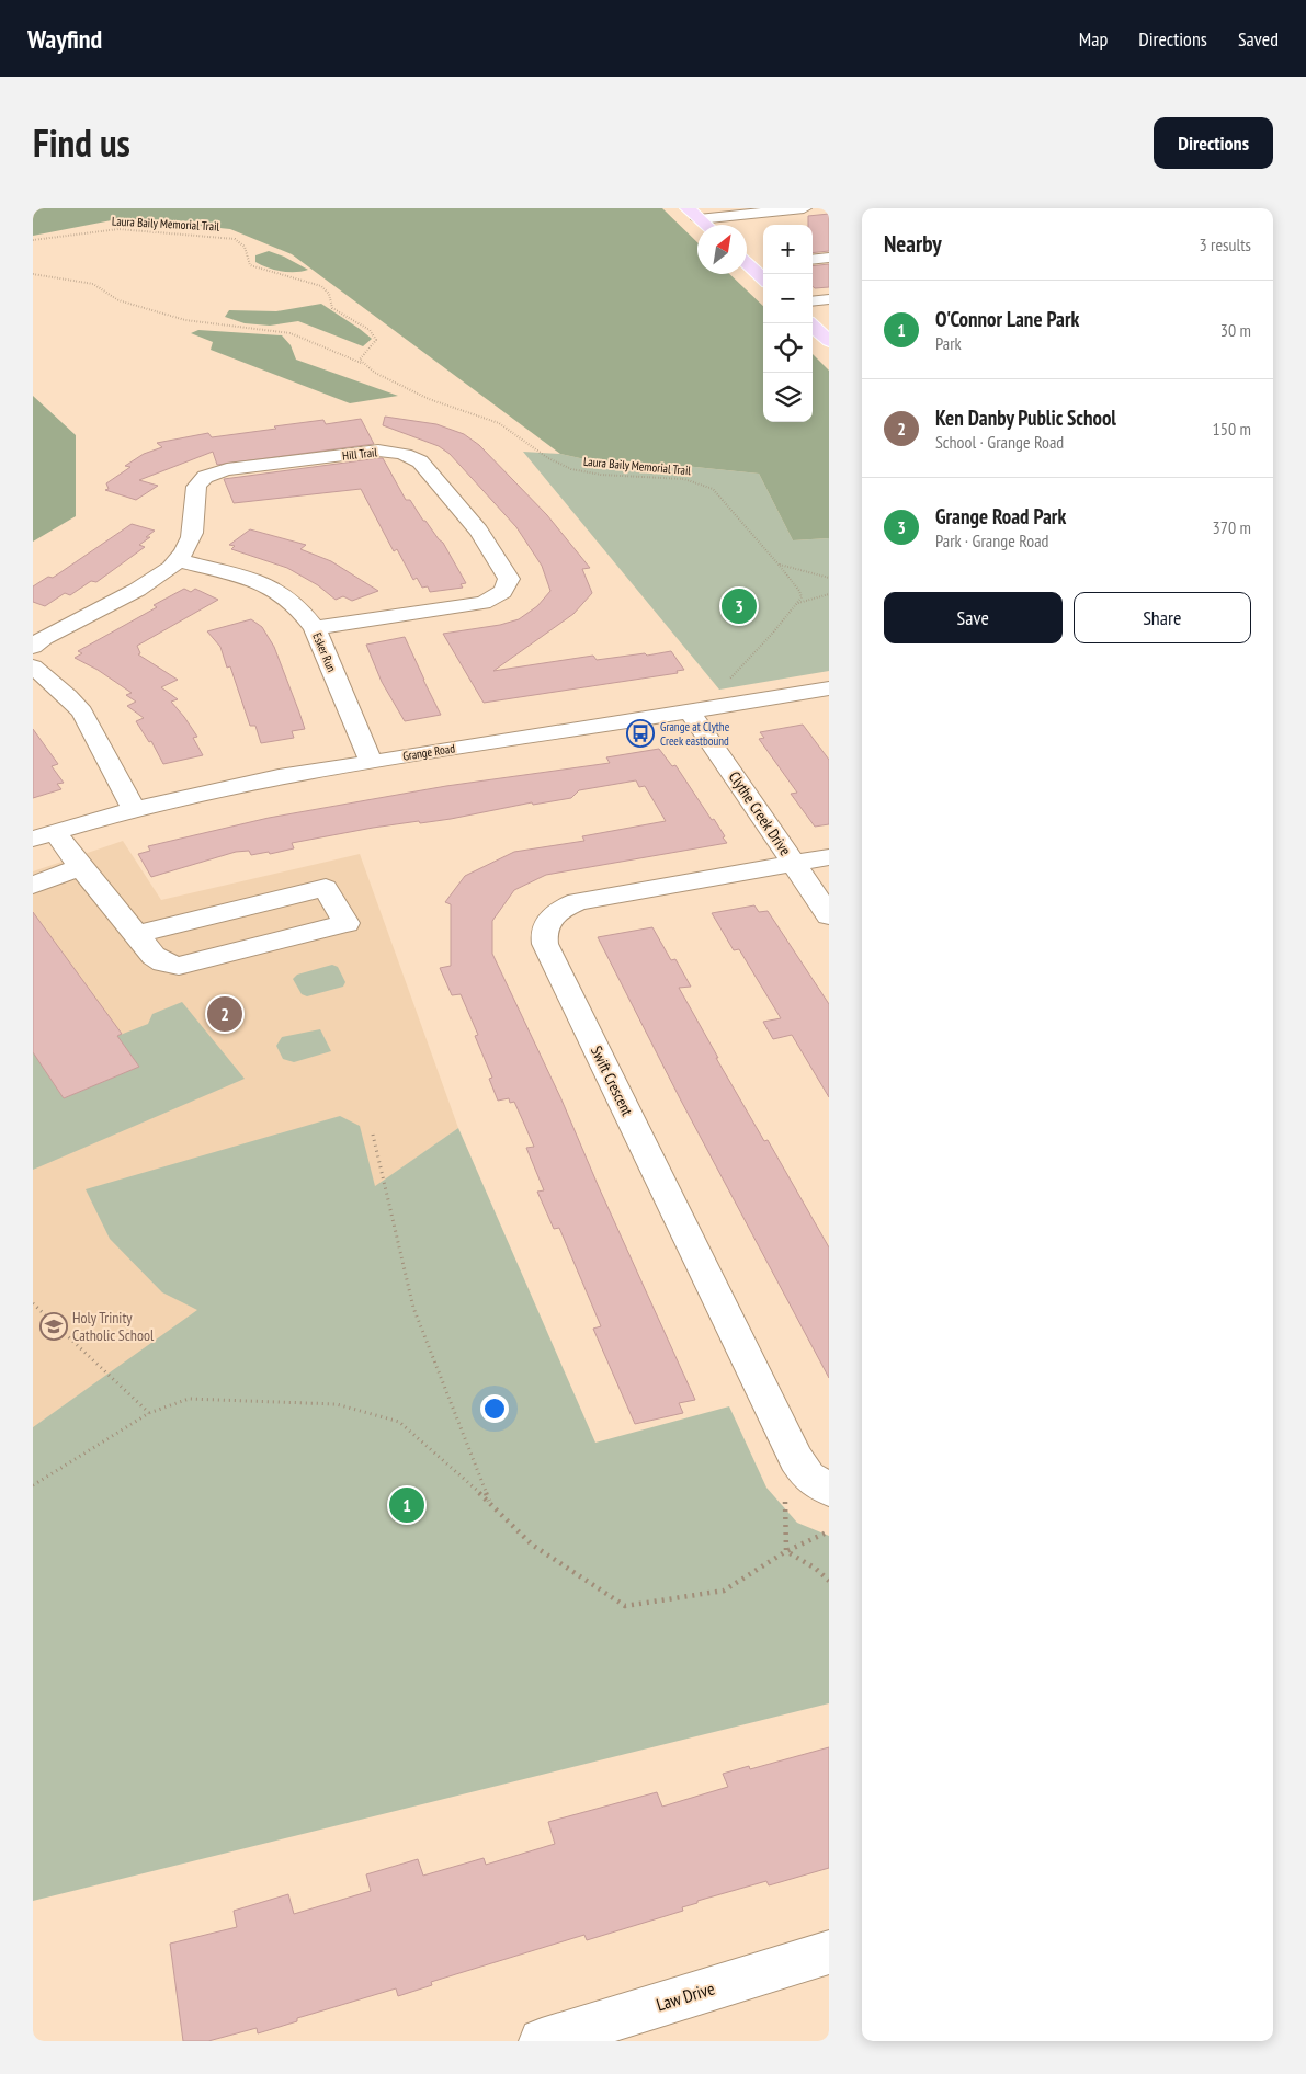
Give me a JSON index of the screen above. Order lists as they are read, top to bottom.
{
  "streets": {
    "street": [
      "Hill Trail",
      "Esker Run",
      "Grange Road",
      "Clythe Creek Drive",
      "Swift Crescent",
      "Law Drive"
    ],
    "path": ["Laura Baily Memorial Trail"]
  },
  "crossings": [
    ["Hill Trail", "Esker Run"],
    ["Esker Run", "Grange Road"],
    ["Grange Road", "Clythe Creek Drive"],
    ["Clythe Creek Drive", "Swift Crescent"]
  ],
  "places": {
    "bus stop": ["Grange at Clythe Creek eastbound"],
    "school or university": ["Holy Trinity Catholic School"]
  },
  "north": "top right",
  "page": {
    "header": "Wayfind",
    "nav": ["Map", "Directions", "Saved"],
    "title": "Find us",
    "buttons": [
      "Directions",
      ["Save", "Share"]
    ],
    "heading": ["Nearby", "3 results"],
    "map_buttons": ["+", "−"],
    "list": [
      {
        "mark": "1",
        "name": "O'Connor Lane Park",
        "note": "Park",
        "value": "30 m"
      },
      {
        "mark": "2",
        "name": "Ken Danby Public School",
        "note": "School · Grange Road",
        "value": "150 m"
      },
      {
        "mark": "3",
        "name": "Grange Road Park",
        "note": "Park · Grange Road",
        "value": "370 m"
      }
    ],
    "pins": ["3", "2", "1"]
  }
}
